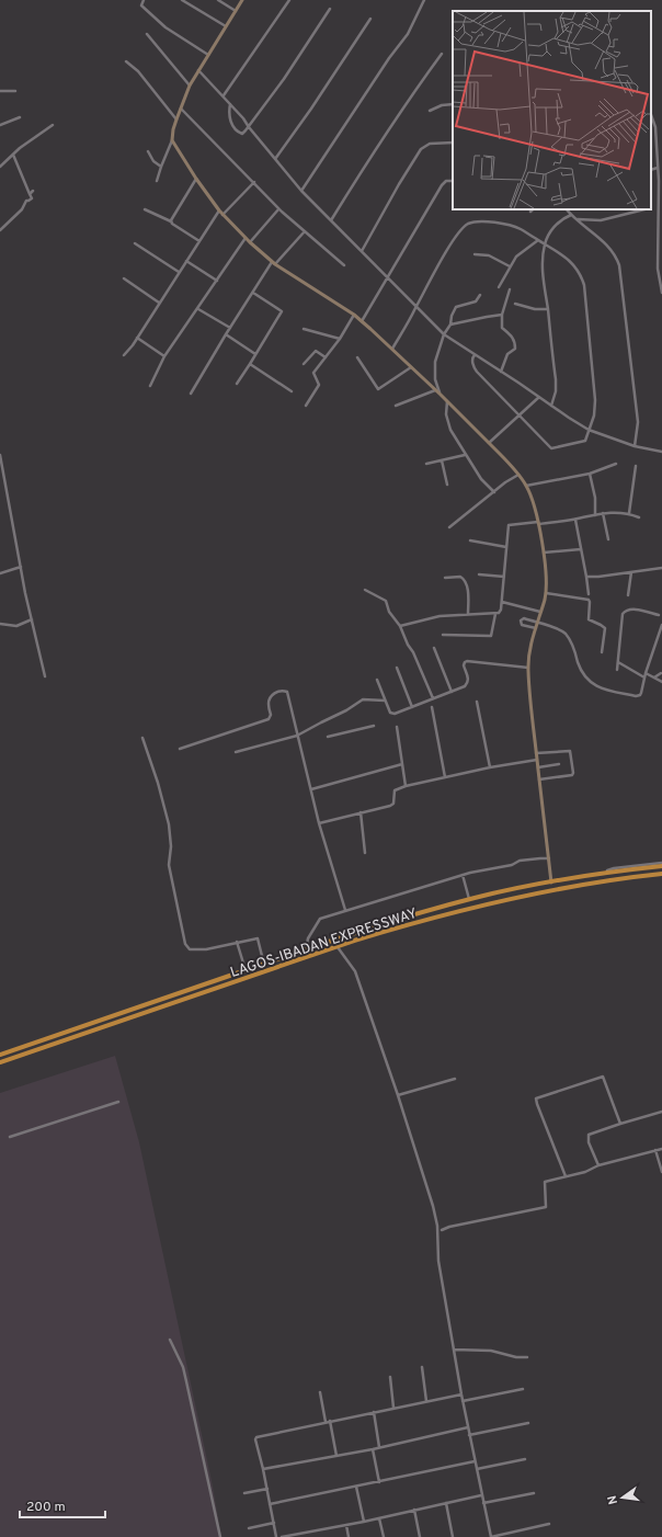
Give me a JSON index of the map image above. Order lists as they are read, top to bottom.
{
  "streets": {
    "highway": ["LAGOS-IBADAN EXPRESSWAY"]
  },
  "scale_bar": "200 m",
  "north": "left"
}
